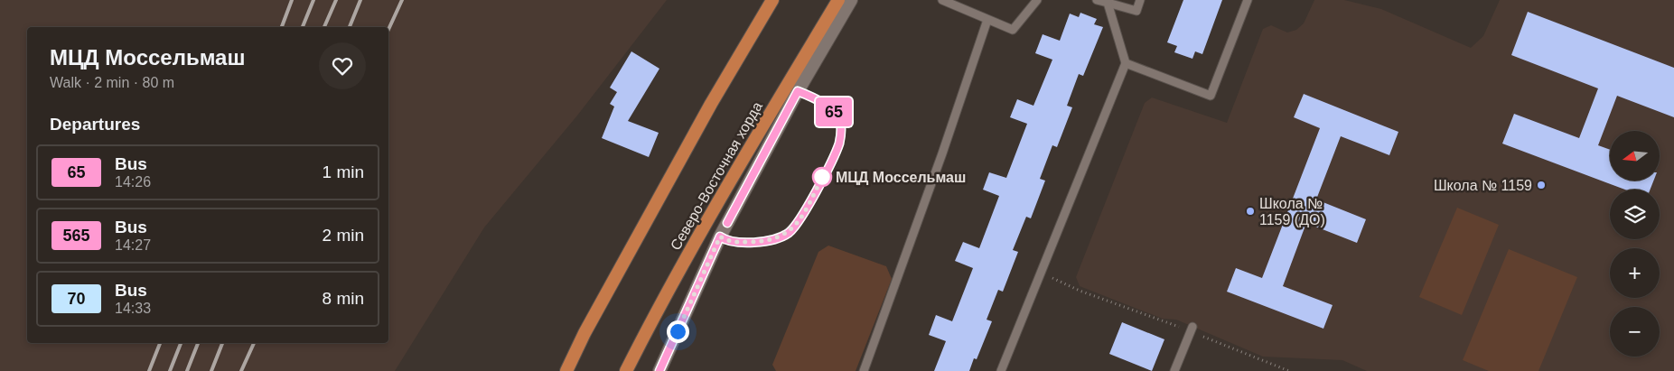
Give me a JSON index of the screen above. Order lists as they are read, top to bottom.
{
  "streets": {
    "main road": ["Северо-Восточная хорда"]
  },
  "places": ["МЦД Моссельмаш", "Школа № 1159", "Школа № 1159 (ДО)"],
  "lines": ["bus line 65"],
  "north": "left",
  "page": {
    "on_map": "65",
    "heading": [
      ["МЦД Моссельмаш", "Walk · 2 min · 80 m"],
      "Departures"
    ],
    "map_buttons": ["+", "−"],
    "list": [
      {
        "mark": "65",
        "name": "Bus",
        "note": "14:26",
        "value": "1 min"
      },
      {
        "mark": "565",
        "name": "Bus",
        "note": "14:27",
        "value": "2 min"
      },
      {
        "mark": "70",
        "name": "Bus",
        "note": "14:33",
        "value": "8 min"
      }
    ]
  }
}
